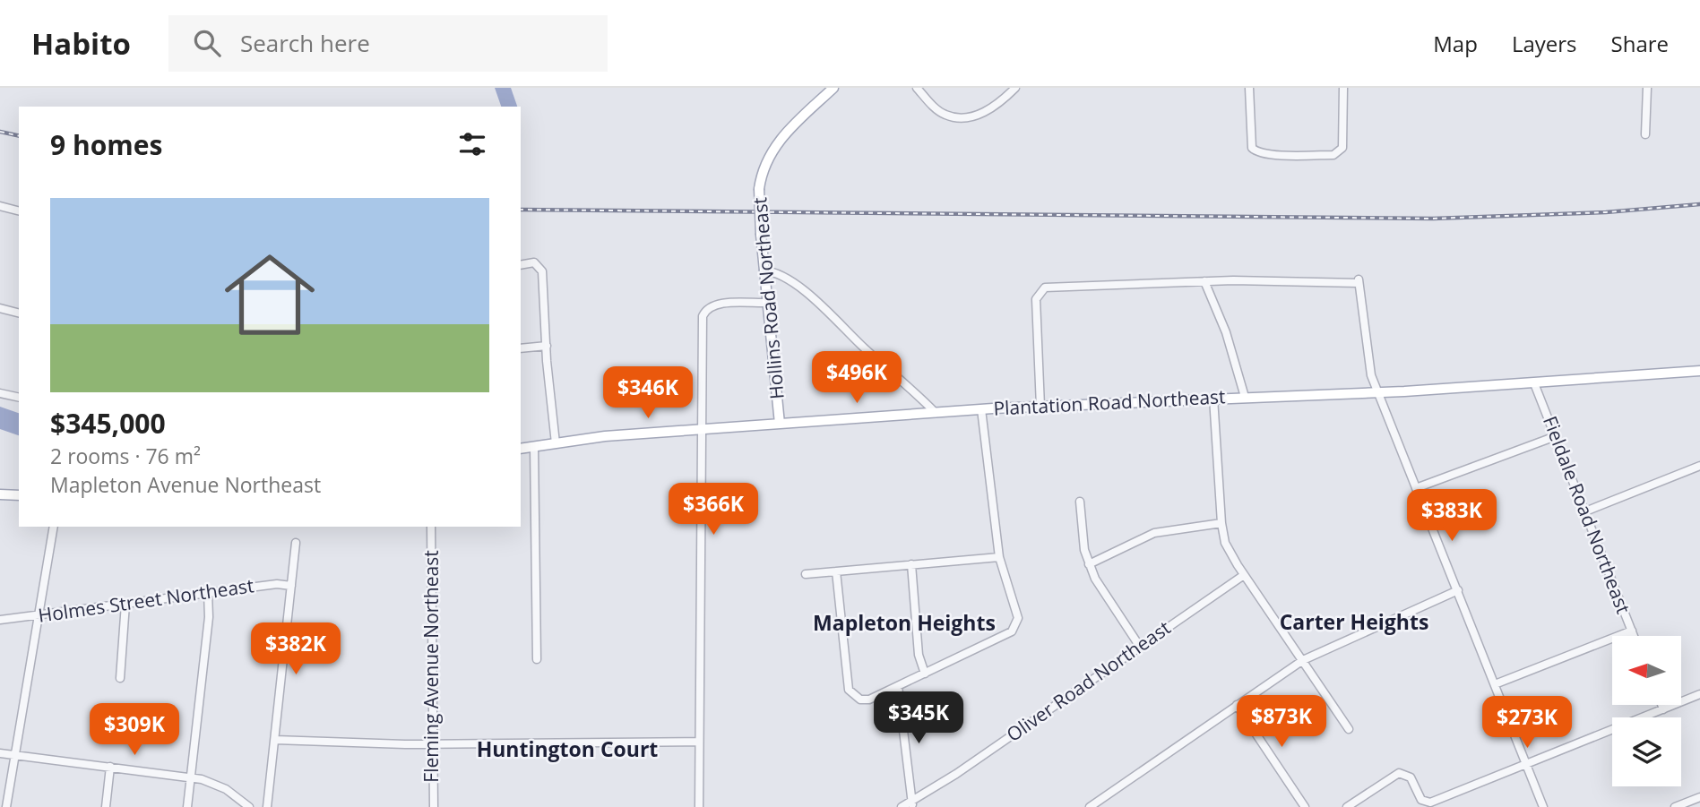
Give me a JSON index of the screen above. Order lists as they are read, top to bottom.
{
  "streets": {
    "main road": ["Hollins Road Northeast", "Plantation Road Northeast"],
    "street": [
      "Fieldale Road Northeast",
      "Holmes Street Northeast",
      "Fleming Avenue Northeast",
      "Oliver Road Northeast"
    ]
  },
  "crossings": [
    ["Hollins Road Northeast", "Plantation Road Northeast"],
    ["Plantation Road Northeast", "Fieldale Road Northeast"]
  ],
  "districts": ["Carter Heights", "Mapleton Heights", "Huntington Court"],
  "north": "left",
  "page": {
    "header": "Habito",
    "search": "Search here",
    "nav": ["Map", "Layers", "Share"],
    "heading": "9 homes",
    "list": [
      {
        "name": "$345,000",
        "note": "2 rooms · 76 m² · Mapleton Avenue Northeast"
      }
    ],
    "price": [
      "$496K",
      "$346K",
      "$366K",
      "$383K",
      "$382K",
      "$345K",
      "$873K",
      "$273K",
      "$309K"
    ]
  }
}
